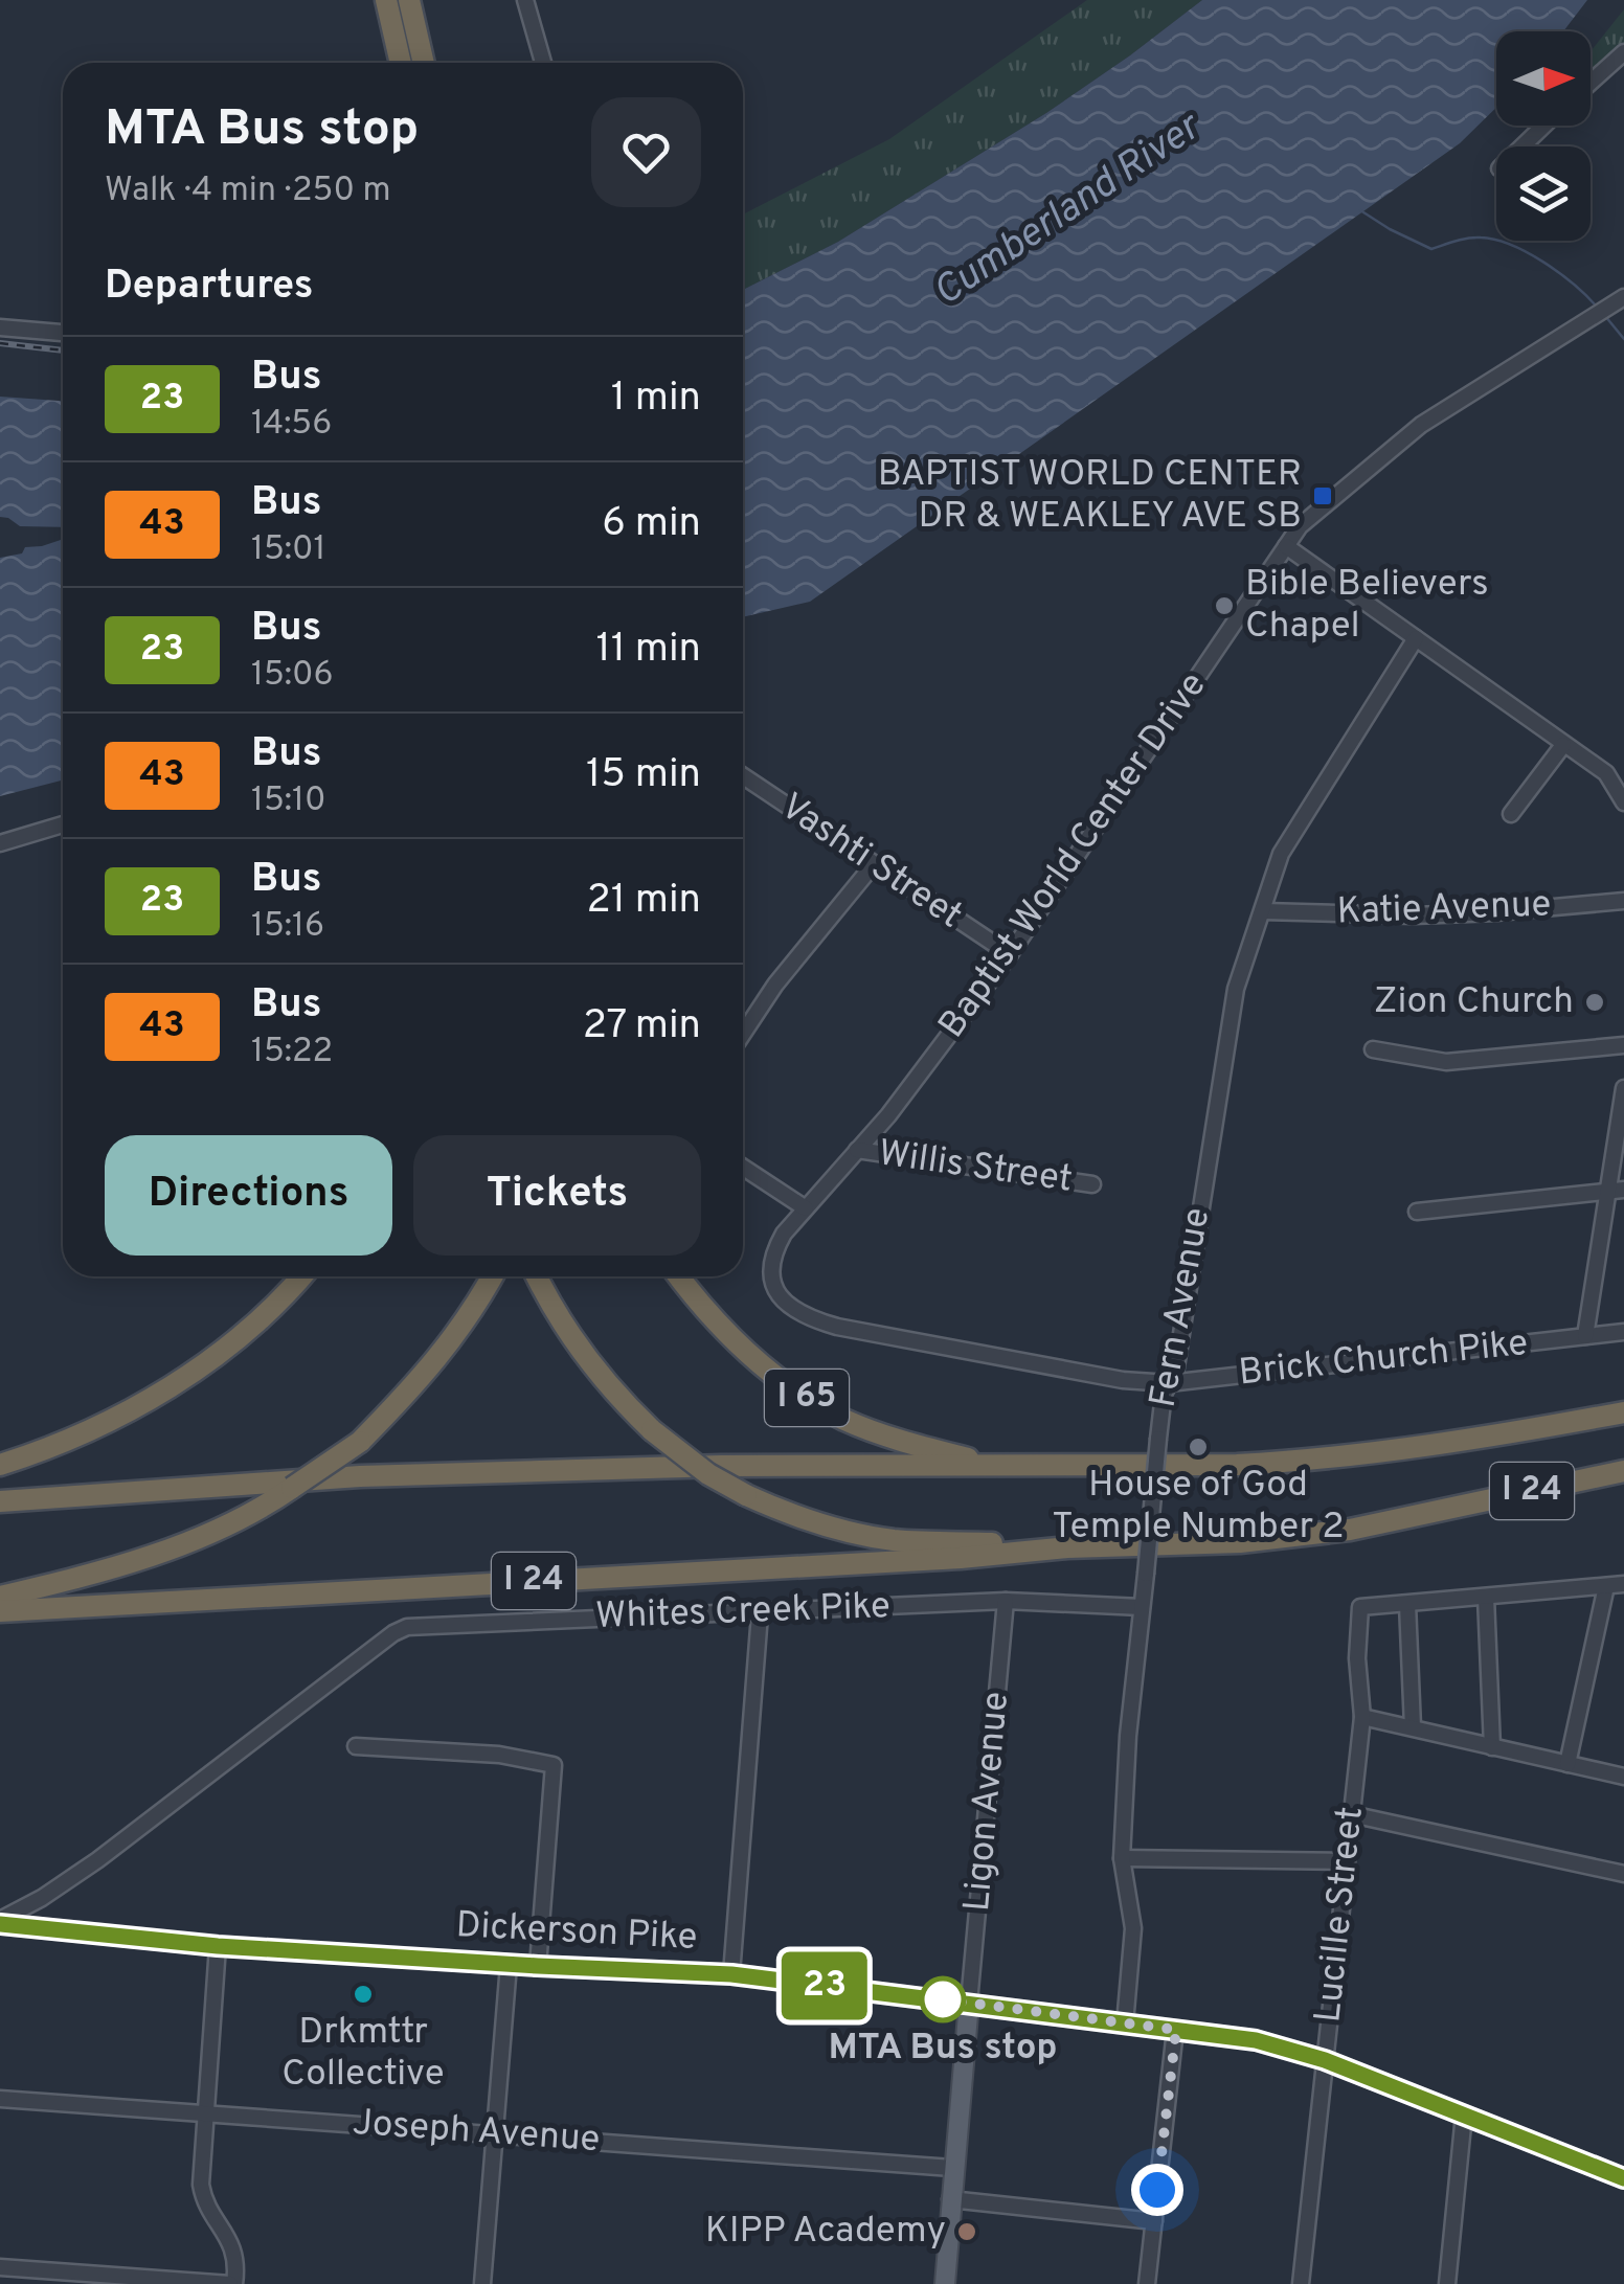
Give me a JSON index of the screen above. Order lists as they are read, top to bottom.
{
  "streets": {
    "highway": ["I 65", "I 24"],
    "main road": ["Dickerson Pike"],
    "street": [
      "Baptist World Center Drive",
      "Vashti Street",
      "Katie Avenue",
      "Willis Street",
      "Fern Avenue",
      "Brick Church Pike",
      "Whites Creek Pike",
      "Ligon Avenue",
      "Lucille Street",
      "Joseph Avenue"
    ]
  },
  "crossings": [
    ["Baptist World Center Drive", "Vashti Street"],
    ["Baptist World Center Drive", "Willis Street"],
    ["Baptist World Center Drive", "Brick Church Pike"],
    ["Katie Avenue", "Fern Avenue"],
    ["Fern Avenue", "Brick Church Pike"],
    ["Fern Avenue", "Whites Creek Pike"],
    ["Fern Avenue", "Dickerson Pike"],
    ["I 65", "I 24"],
    ["Whites Creek Pike", "Ligon Avenue"],
    ["Whites Creek Pike", "Dickerson Pike"],
    ["Ligon Avenue", "Dickerson Pike"],
    ["Lucille Street", "Dickerson Pike"]
  ],
  "water": ["Cumberland River"],
  "places": {
    "transit": ["BAPTIST WORLD CENTER DR & WEAKLEY AVE SB"],
    "other": [
      "Bible Believers Chapel",
      "Zion Church",
      "House of God Temple Number 2",
      "Drkmttr Collective",
      "MTA Bus stop",
      "KIPP Academy"
    ]
  },
  "lines": ["bus line 23"],
  "north": "right",
  "page": {
    "on_map": "23",
    "heading": [
      ["MTA Bus stop", "Walk · 4 min · 250 m"],
      "Departures"
    ],
    "list": [
      {
        "mark": "23",
        "name": "Bus",
        "note": "14:56",
        "value": "1 min"
      },
      {
        "mark": "43",
        "name": "Bus",
        "note": "15:01",
        "value": "6 min"
      },
      {
        "mark": "23",
        "name": "Bus",
        "note": "15:06",
        "value": "11 min"
      },
      {
        "mark": "43",
        "name": "Bus",
        "note": "15:10",
        "value": "15 min"
      },
      {
        "mark": "23",
        "name": "Bus",
        "note": "15:16",
        "value": "21 min"
      },
      {
        "mark": "43",
        "name": "Bus",
        "note": "15:22",
        "value": "27 min"
      }
    ],
    "buttons": ["Directions", "Tickets"]
  }
}
